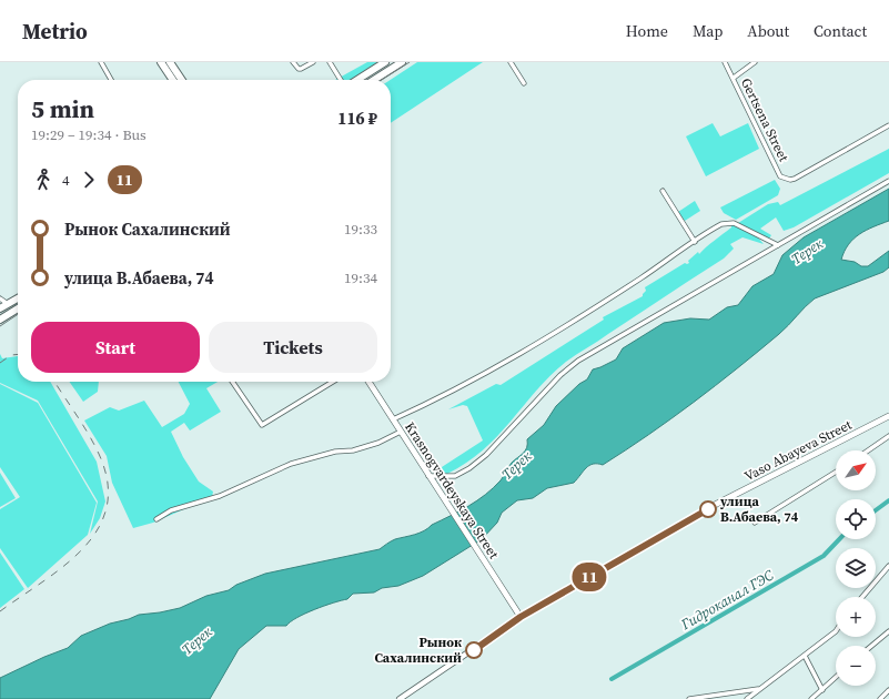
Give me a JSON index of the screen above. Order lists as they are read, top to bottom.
{
  "streets": {
    "main road": ["Vaso Abayeva Street", "Krasnogvardeyskaya Street"],
    "street": ["Gertsena Street"]
  },
  "crossings": [
    ["Vaso Abayeva Street", "Krasnogvardeyskaya Street"]
  ],
  "water": ["Терек", "Гидроканал ГЭС"],
  "places": ["улица В.Абаева, 74", "Рынок Сахалинский"],
  "lines": ["bus line 11"],
  "north": "top right",
  "page": {
    "header": "Metrio",
    "nav": [
      "Home",
      "Map",
      "About",
      "Contact"
    ],
    "on_map": "11",
    "heading": ["5 min", "19:29 – 19:34 · Bus", "116 ₽"],
    "legs": ["4", "11"],
    "list": [
      {
        "name": "Рынок Сахалинский",
        "value": "19:33"
      },
      {
        "name": "улица В.Абаева, 74",
        "value": "19:34"
      }
    ],
    "buttons": ["Start", "Tickets"],
    "map_buttons": ["+", "−"]
  }
}
